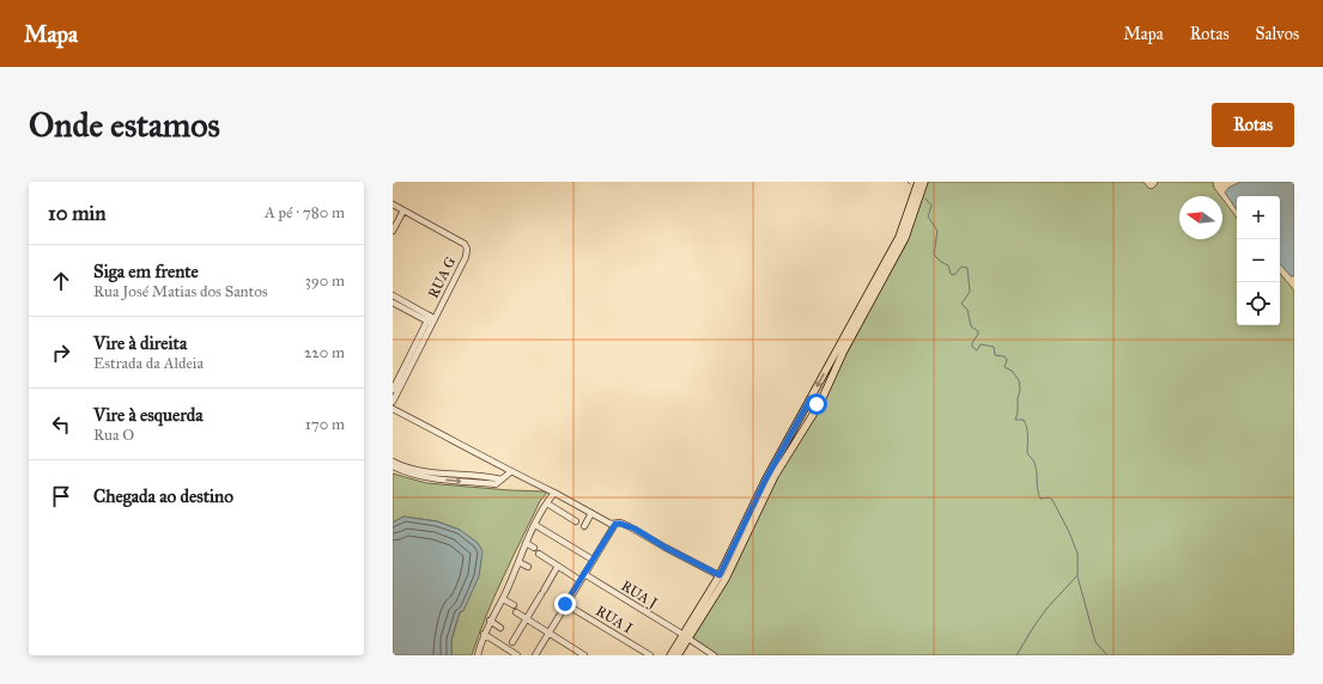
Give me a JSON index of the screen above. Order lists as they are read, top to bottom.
{
  "streets": {
    "street": ["RUA G", "RUA J", "RUA I"]
  },
  "north": "left",
  "page": {
    "header": "Mapa",
    "nav": ["Mapa", "Rotas", "Salvos"],
    "buttons": "Rotas",
    "title": "Onde estamos",
    "heading": ["10 min", "A pé · 780 m"],
    "map_buttons": ["+", "−"],
    "list": [
      ["Siga em frente", "Rua José Matias dos Santos", "390 m"],
      ["Vire à direita", "Estrada da Aldeia", "220 m"],
      ["Vire à esquerda", "Rua O", "170 m"],
      "Chegada ao destino"
    ]
  }
}
